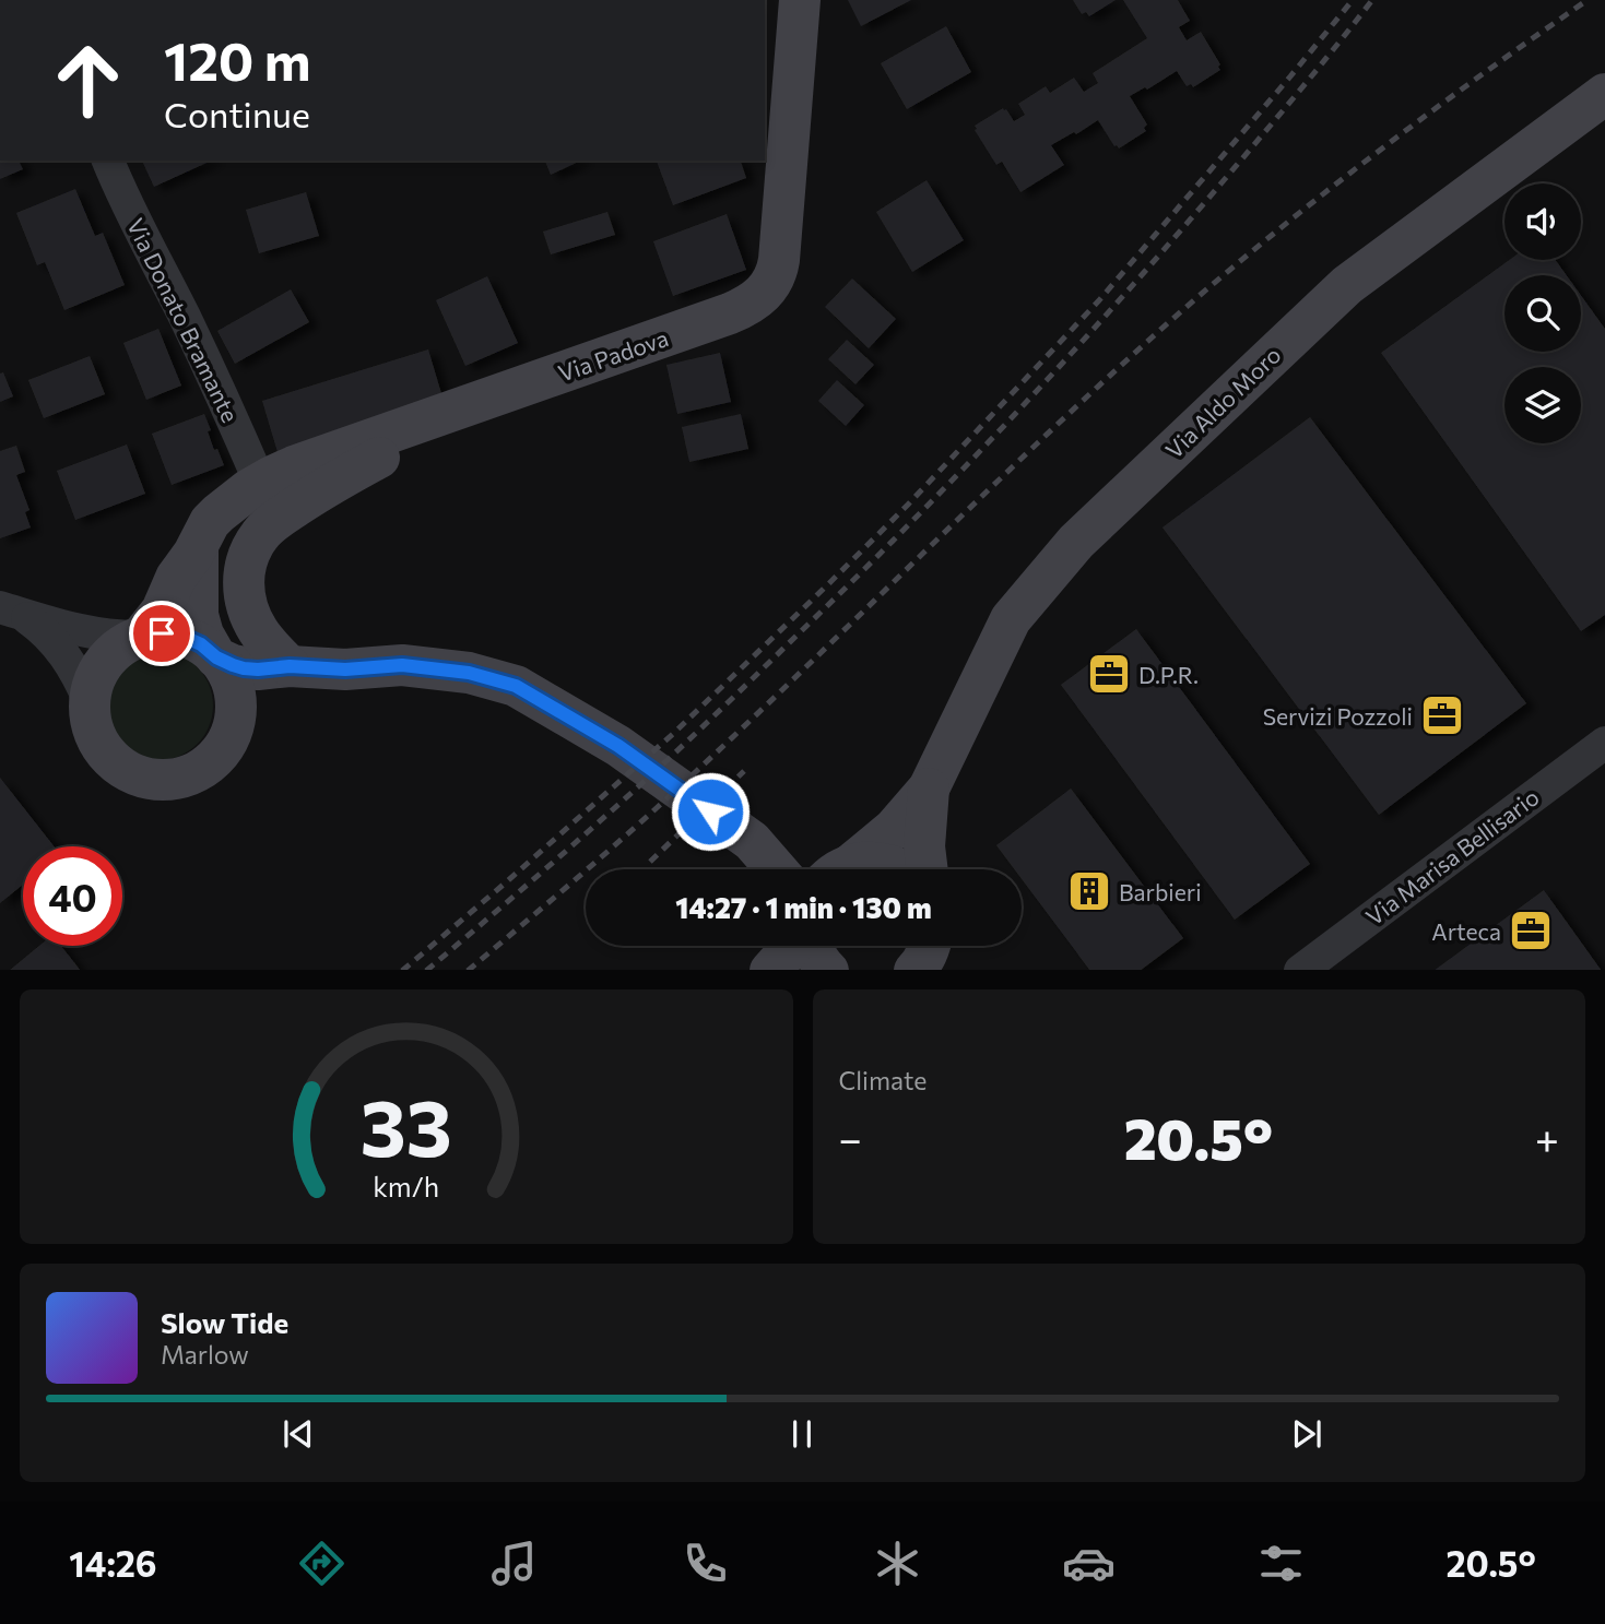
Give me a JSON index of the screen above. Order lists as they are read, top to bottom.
{
  "streets": {
    "street": [
      "Via Donato Bramante",
      "Via Padova",
      "Via Aldo Moro",
      "Via Marisa Bellisario"
    ]
  },
  "crossings": [
    ["Via Donato Bramante", "Via Padova"]
  ],
  "places": {
    "office": ["D.P.R.", "Servizi Pozzoli", "Arteca"],
    "building": ["Barbieri"]
  },
  "page": {
    "turn": ["120 m", "Continue"],
    "limit": "40",
    "trip": "14:27 · 1 min · 130 m",
    "tile": "Climate",
    "heat": ["−", "20.5°", "+"],
    "song": ["Slow Tide", "Marlow"],
    "tabs": ["14:26", "20.5°"],
    "gauge": ["33", "km/h"]
  }
}
